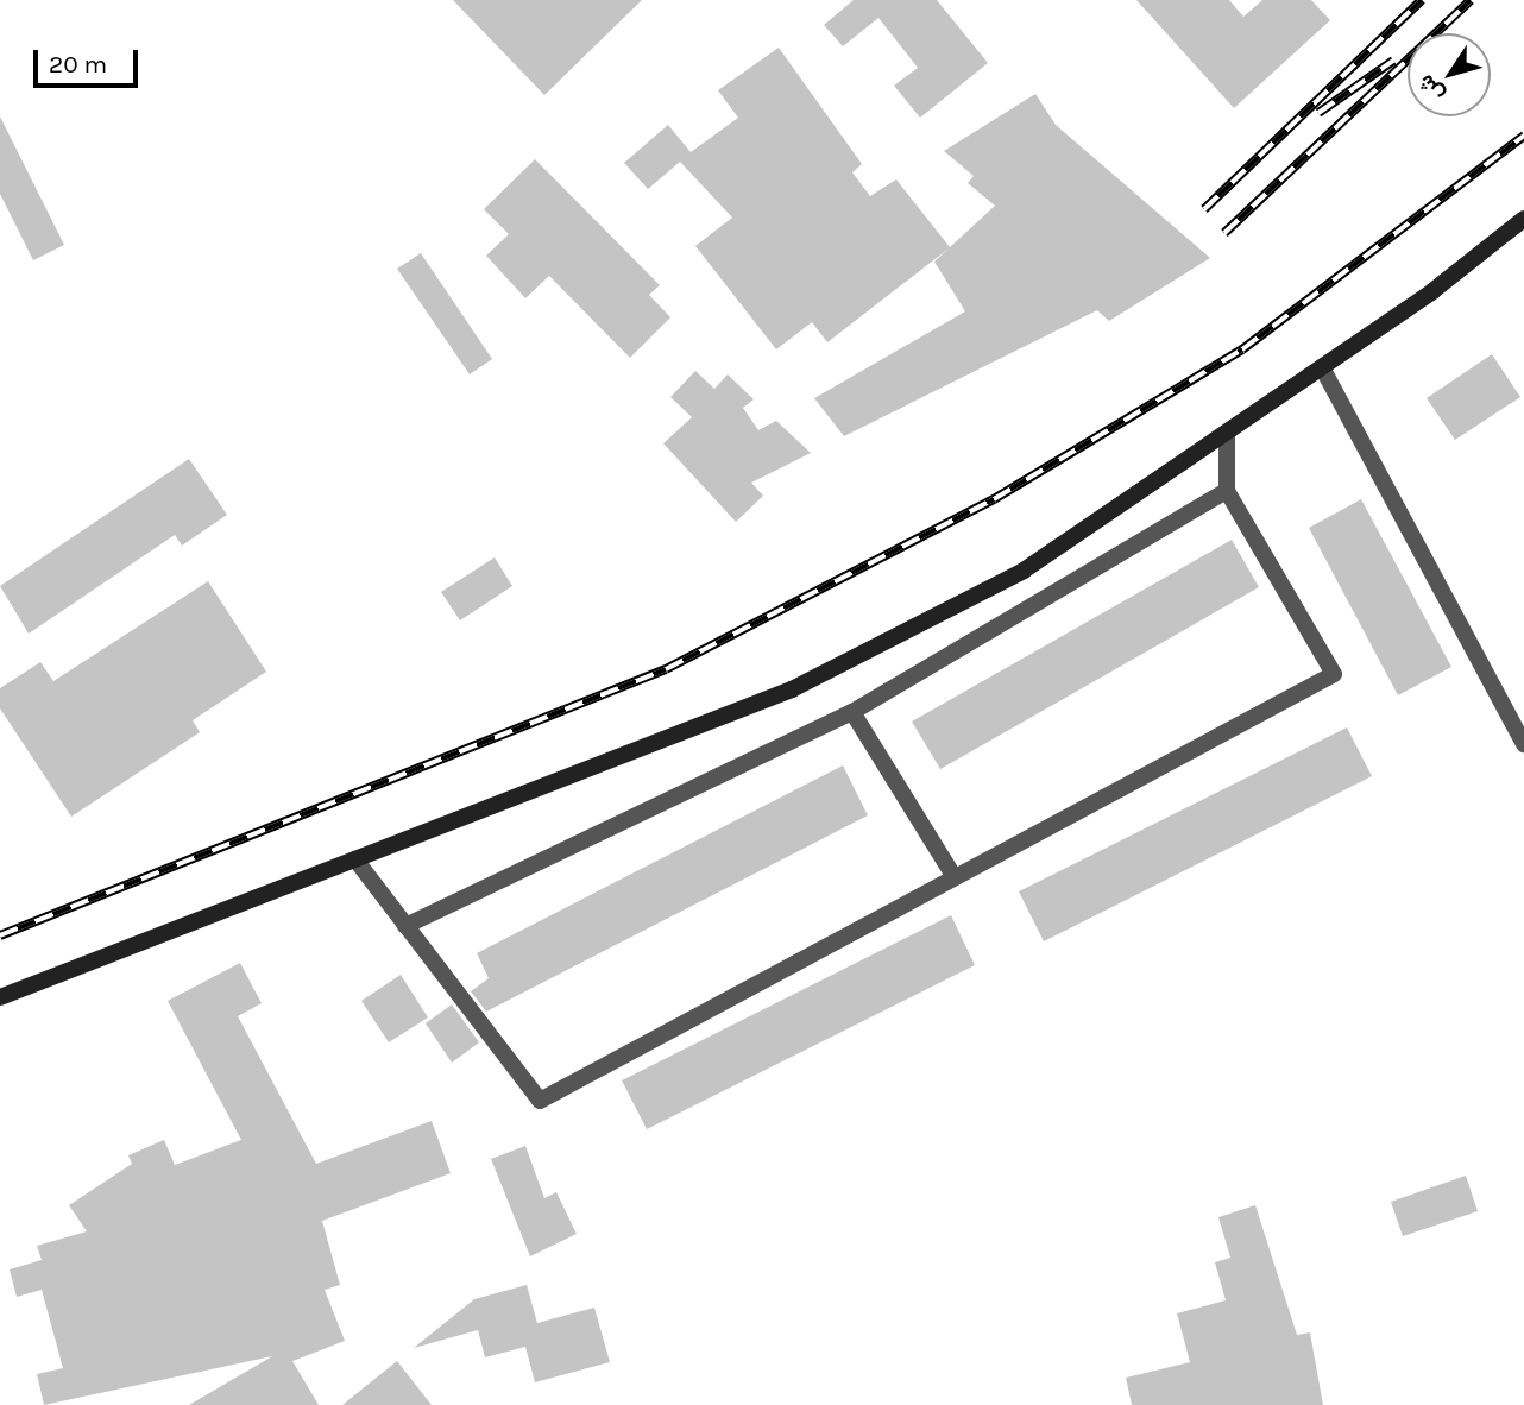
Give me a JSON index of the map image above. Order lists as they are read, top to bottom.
{
  "scale_bar": "20 m",
  "north": "bottom left"
}
